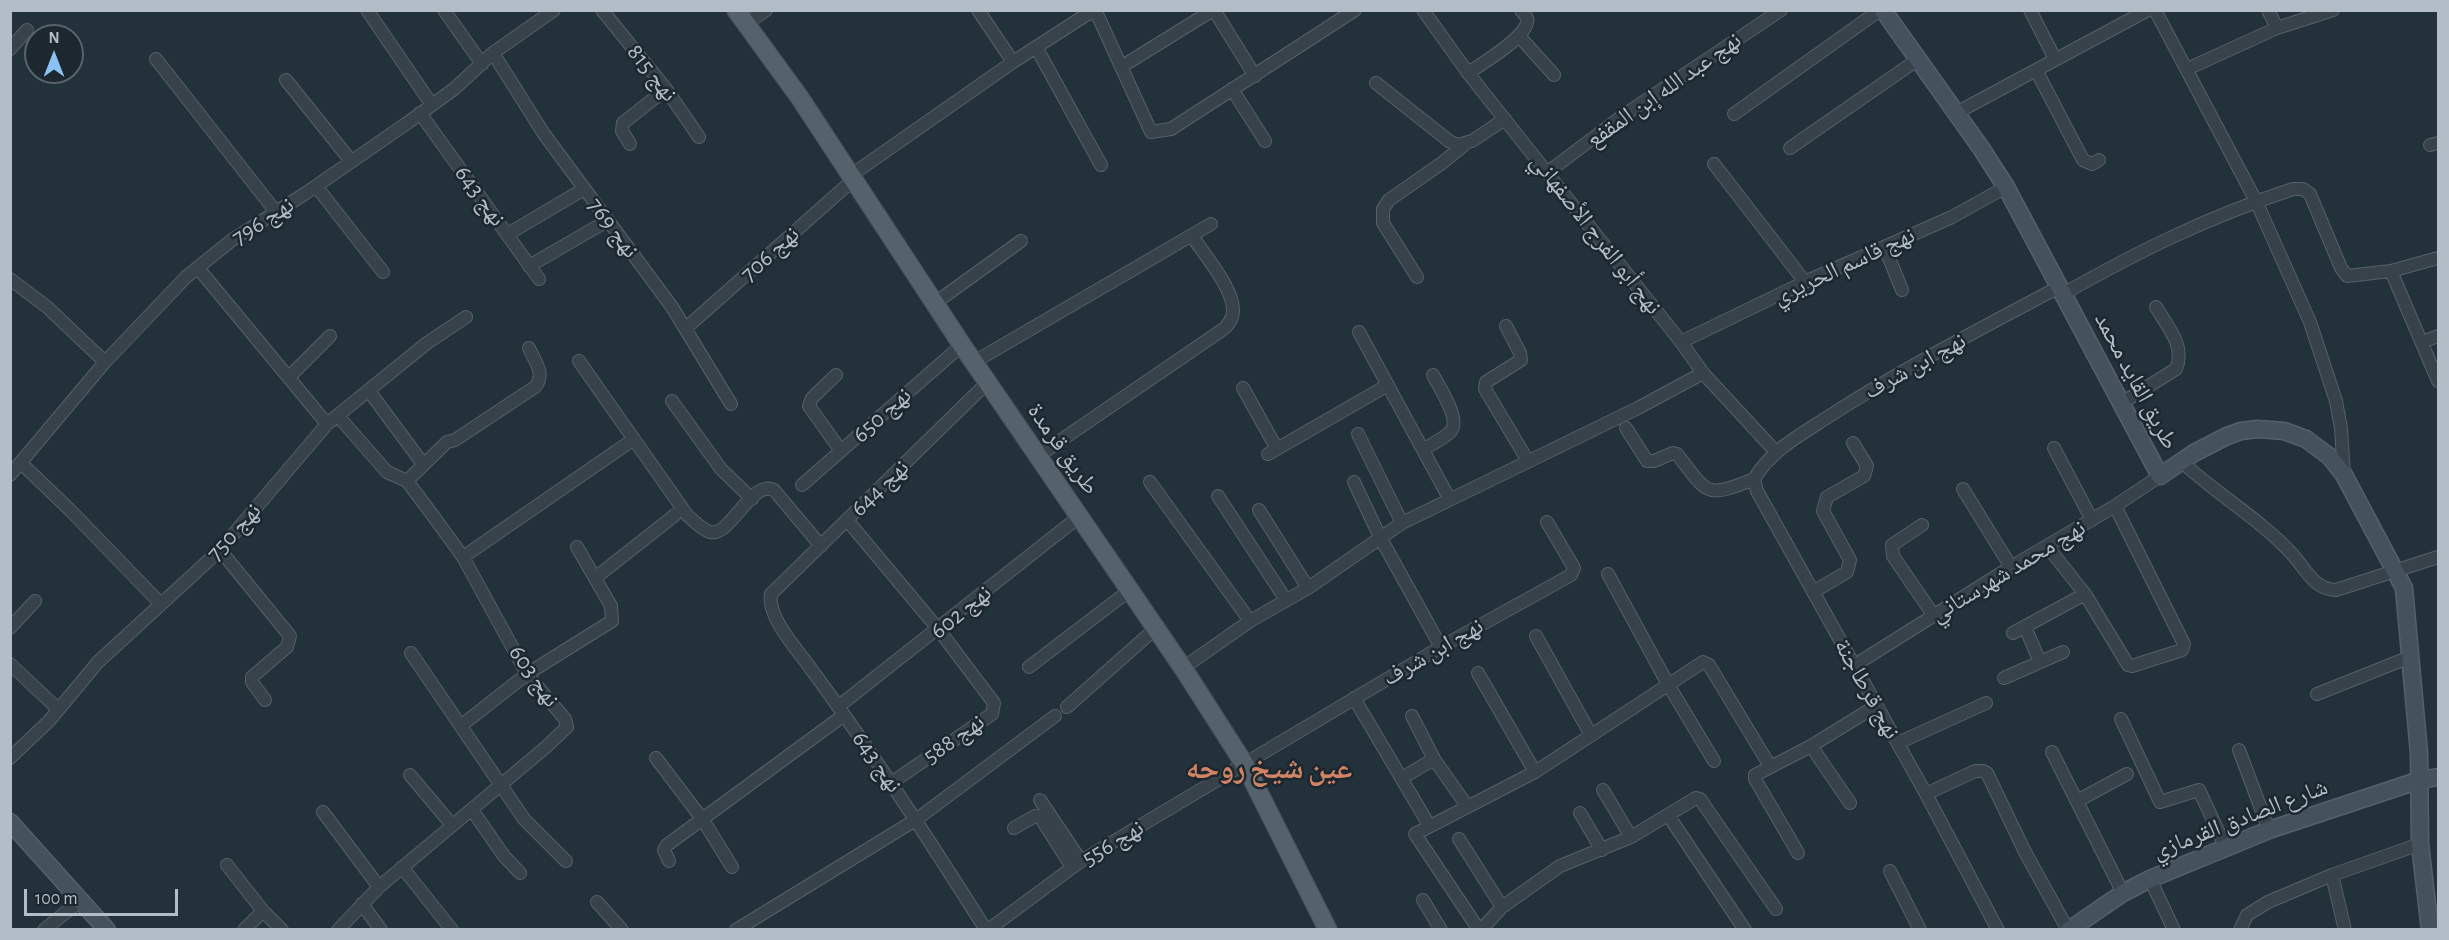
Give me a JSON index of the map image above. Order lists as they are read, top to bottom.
{
  "streets": {
    "main road": ["طريق القايد محمد", "طريق قرمدة", "شارع الصادق القرمازي"],
    "street": [
      "نهج 815",
      "نهج عبد الله إبن المقفع",
      "نهج 643",
      "نهج 796",
      "نهج 769",
      "نهج أبو الفرج الأصفهاني",
      "نهج 706",
      "نهج قاسم الحريري",
      "نهج ابن شرف",
      "نهج 650",
      "نهج 644",
      "نهج 750",
      "نهج محمد شهرستاني",
      "نهج 602",
      "نهج 603",
      "نهج قرطاجنة",
      "نهج 588",
      "نهج 556"
    ]
  },
  "crossings": [
    ["نهج عبد الله إبن المقفع", "نهج أبو الفرج الأصفهاني"],
    ["نهج 643", "نهج 796"],
    ["نهج 643", "نهج 644"],
    ["نهج 643", "نهج 602"],
    ["نهج 643", "نهج 588"],
    ["نهج 643", "نهج 556"],
    ["نهج 796", "نهج 769"],
    ["نهج 769", "نهج 706"],
    ["نهج أبو الفرج الأصفهاني", "نهج قاسم الحريري"],
    ["نهج أبو الفرج الأصفهاني", "نهج ابن شرف"],
    ["نهج 706", "طريق قرمدة"],
    ["نهج قاسم الحريري", "طريق القايد محمد"],
    ["نهج ابن شرف", "طريق القايد محمد"],
    ["نهج ابن شرف", "طريق قرمدة"],
    ["نهج ابن شرف", "نهج 556"],
    ["طريق القايد محمد", "نهج محمد شهرستاني"],
    ["طريق القايد محمد", "شارع الصادق القرمازي"],
    ["نهج 650", "طريق قرمدة"],
    ["طريق قرمدة", "نهج 644"],
    ["طريق قرمدة", "نهج 602"],
    ["طريق قرمدة", "نهج 556"],
    ["نهج 750", "نهج 603"],
    ["نهج محمد شهرستاني", "نهج قرطاجنة"],
    ["نهج 602", "نهج 588"]
  ],
  "districts": ["عين شيخ روحه"],
  "scale_bar": "100 m",
  "north": "top"
}
